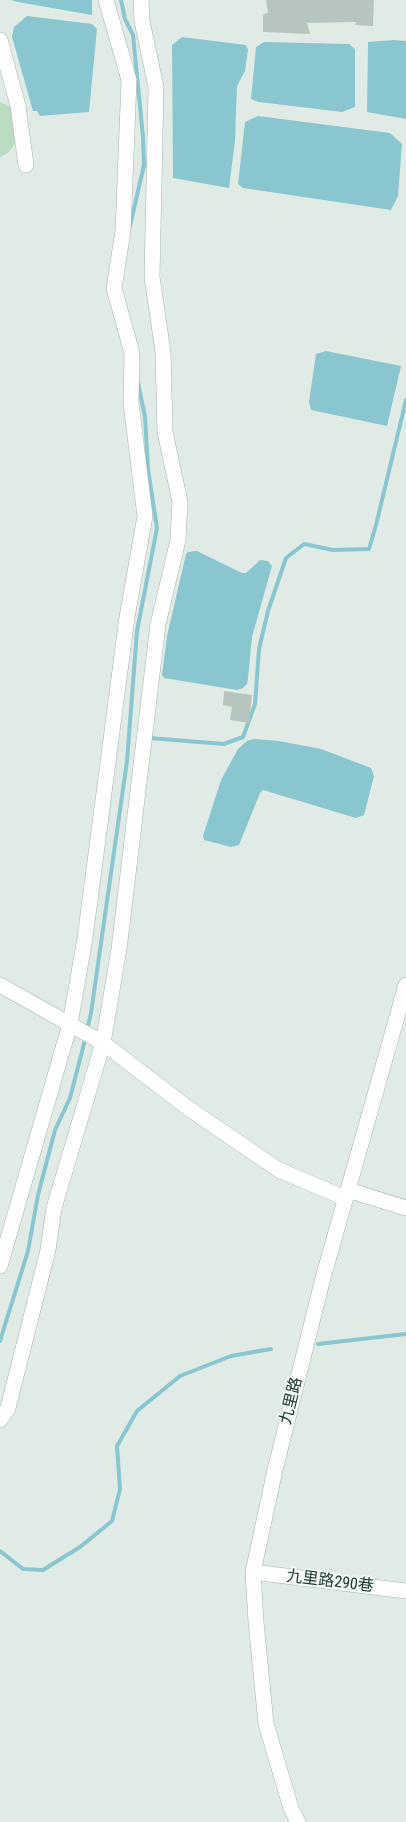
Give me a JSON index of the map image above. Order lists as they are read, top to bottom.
{
  "streets": {
    "street": ["九里路", "九里路290巷"]
  },
  "crossings": [
    ["九里路", "九里路290巷"]
  ]
}
